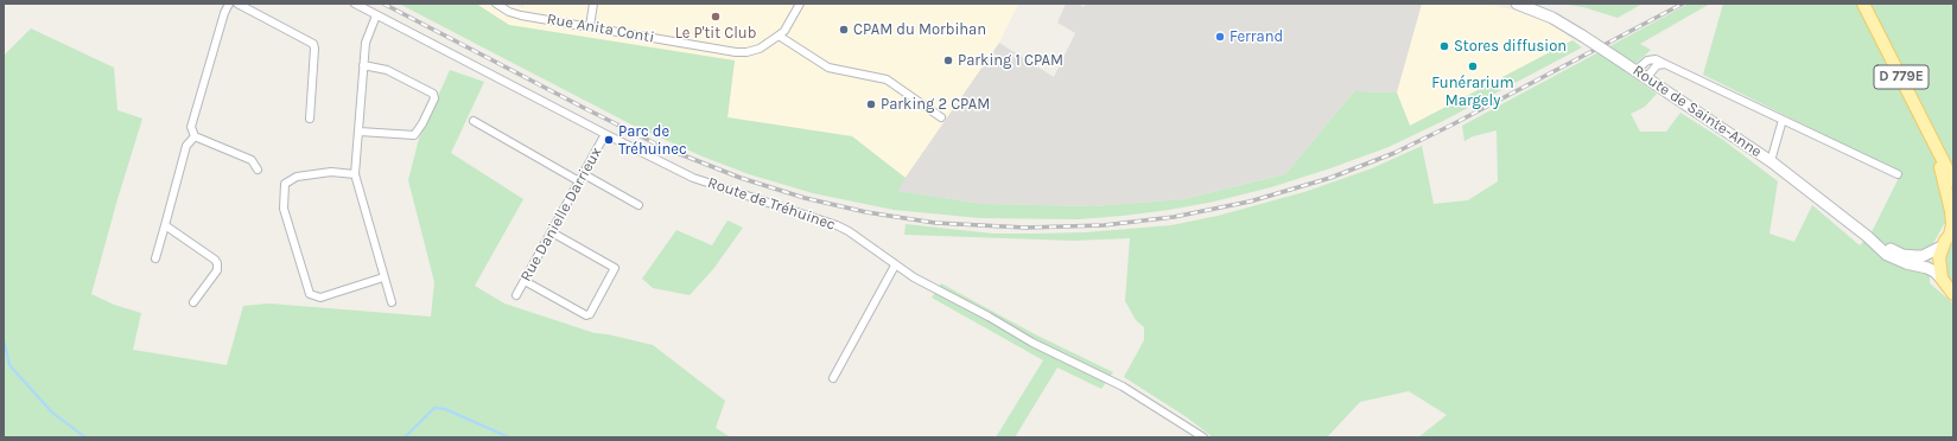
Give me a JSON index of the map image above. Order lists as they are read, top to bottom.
{
  "streets": {
    "main road": ["D 779E", "Route de Sainte-Anne"],
    "street": ["Rue Anita Conti", "Route de Tréhuinec", "Rue Danielle Darrieux"]
  },
  "crossings": [
    ["Route de Tréhuinec", "Rue Danielle Darrieux"]
  ],
  "places": [
    "Le P'tit Club",
    "CPAM du Morbihan",
    "Ferrand",
    "Stores diffusion",
    "Parking 1 CPAM",
    "Funérarium Margely",
    "Parking 2 CPAM",
    "Parc de Tréhuinec"
  ]
}
